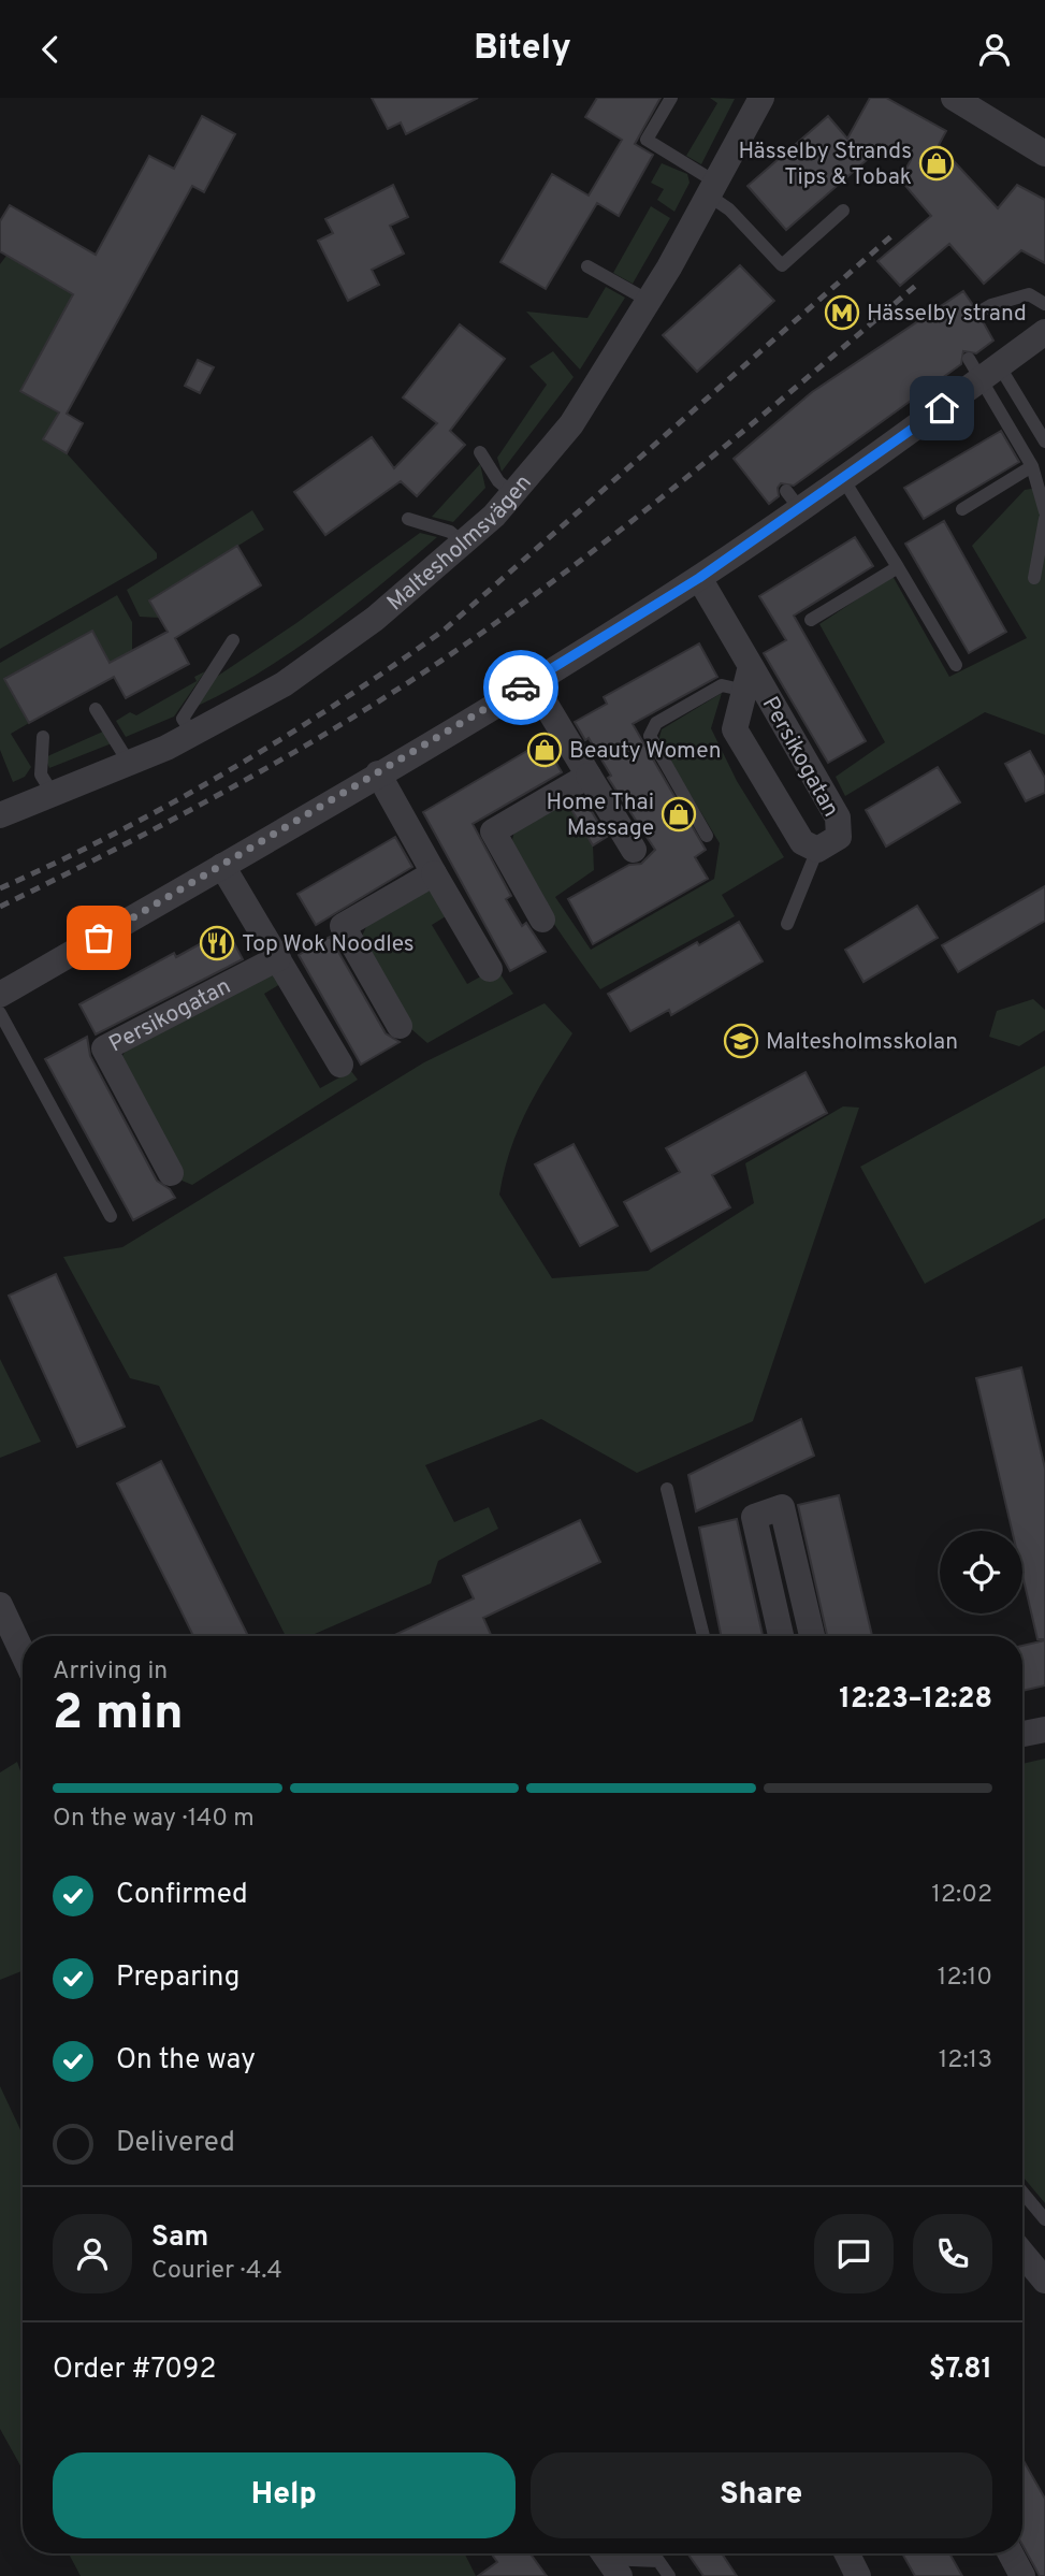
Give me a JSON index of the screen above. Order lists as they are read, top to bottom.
{
  "streets": {
    "street": ["Maltesholmsvägen", "Persikogatan"]
  },
  "places": {
    "shop": ["Hässelby Strands Tips & Tobak", "Beauty Women", "Home Thai Massage"],
    "metro station": ["Hässelby strand"],
    "restaurant": ["Top Wok Noodles"],
    "school or university": ["Maltesholmsskolan"]
  },
  "page": {
    "header": "Bitely",
    "heading": ["2 min", "Arriving in", "12:23–12:28"],
    "panel": [
      "Sam",
      "Courier · 4.4",
      "Order #7092",
      "$7.81"
    ],
    "bar": "On the way · 140 m",
    "list": [
      ["Confirmed", "12:02"],
      ["Preparing", "12:10"],
      ["On the way", "12:13"],
      "Delivered"
    ],
    "buttons": ["Help", "Share"]
  }
}
